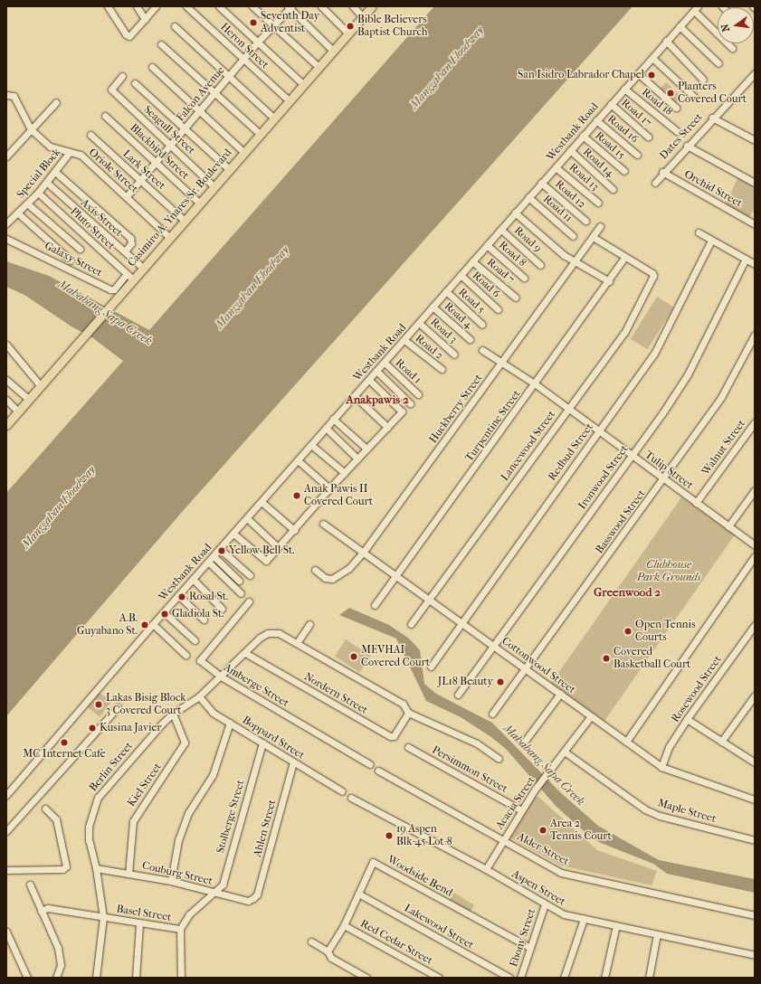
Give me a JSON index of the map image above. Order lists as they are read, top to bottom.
{
  "streets": {
    "main road": ["Casimiro A. Ynares Sr. Boulevard"],
    "street": [
      "Heron Street",
      "Falcon Avenue",
      "Road 18",
      "Road 17",
      "Road 16",
      "Seagull Street",
      "Westbank Road",
      "Dates Street",
      "Road 15",
      "Blackbird Street",
      "Road 14",
      "Lark Street",
      "Oriole Street",
      "Special Block",
      "Road 13",
      "Orchid Street",
      "Road 12",
      "Road 11",
      "Axis Street",
      "Pluto Street",
      "Road 9",
      "Road 8",
      "Galaxy Street",
      "Road 7",
      "Road 6",
      "Road 5",
      "Road 4",
      "Road 3",
      "Road 2",
      "Road 1",
      "Huckberry Street",
      "Turpentine Street",
      "Lancewood Street",
      "Walnut Street",
      "Redbud Street",
      "Tulip Street",
      "Ironwood Street",
      "Basswood Street",
      "Cottonwood Street",
      "Amberge Street",
      "Rosewood Street",
      "Nordern Street",
      "Boppard Street",
      "Berlin Street",
      "Persimmon Street",
      "Kiel Street",
      "Acacia Street",
      "Maple Street",
      "Stolberge Street",
      "Ahlen Street",
      "Alder Street",
      "Couburg Street",
      "Woodside Bend",
      "Aspen Street",
      "Basel Street",
      "Lakewood Street",
      "Ebony Street",
      "Red Cedar Street"
    ]
  },
  "crossings": [
    ["Heron Street", "Falcon Avenue"],
    ["Heron Street", "Casimiro A. Ynares Sr. Boulevard"],
    ["Falcon Avenue", "Seagull Street"],
    ["Falcon Avenue", "Blackbird Street"],
    ["Falcon Avenue", "Lark Street"],
    ["Falcon Avenue", "Oriole Street"],
    ["Road 18", "Westbank Road"],
    ["Road 17", "Westbank Road"],
    ["Road 16", "Westbank Road"],
    ["Seagull Street", "Casimiro A. Ynares Sr. Boulevard"],
    ["Westbank Road", "Road 15"],
    ["Westbank Road", "Road 14"],
    ["Westbank Road", "Road 13"],
    ["Westbank Road", "Road 12"],
    ["Westbank Road", "Road 11"],
    ["Westbank Road", "Road 9"],
    ["Westbank Road", "Road 8"],
    ["Westbank Road", "Road 7"],
    ["Westbank Road", "Road 6"],
    ["Westbank Road", "Road 5"],
    ["Westbank Road", "Road 4"],
    ["Westbank Road", "Road 3"],
    ["Westbank Road", "Road 2"],
    ["Westbank Road", "Road 1"],
    ["Dates Street", "Orchid Street"],
    ["Blackbird Street", "Casimiro A. Ynares Sr. Boulevard"],
    ["Lark Street", "Casimiro A. Ynares Sr. Boulevard"],
    ["Oriole Street", "Special Block"],
    ["Oriole Street", "Casimiro A. Ynares Sr. Boulevard"],
    ["Special Block", "Axis Street"],
    ["Special Block", "Pluto Street"],
    ["Casimiro A. Ynares Sr. Boulevard", "Axis Street"],
    ["Casimiro A. Ynares Sr. Boulevard", "Pluto Street"],
    ["Casimiro A. Ynares Sr. Boulevard", "Galaxy Street"],
    ["Pluto Street", "Galaxy Street"],
    ["Huckberry Street", "Tulip Street"],
    ["Huckberry Street", "Cottonwood Street"],
    ["Turpentine Street", "Lancewood Street"],
    ["Turpentine Street", "Tulip Street"],
    ["Turpentine Street", "Cottonwood Street"],
    ["Lancewood Street", "Tulip Street"],
    ["Lancewood Street", "Cottonwood Street"],
    ["Walnut Street", "Tulip Street"],
    ["Redbud Street", "Tulip Street"],
    ["Redbud Street", "Cottonwood Street"],
    ["Tulip Street", "Ironwood Street"],
    ["Tulip Street", "Basswood Street"],
    ["Ironwood Street", "Cottonwood Street"],
    ["Basswood Street", "Cottonwood Street"],
    ["Cottonwood Street", "Rosewood Street"],
    ["Cottonwood Street", "Acacia Street"],
    ["Amberge Street", "Berlin Street"],
    ["Nordern Street", "Berlin Street"],
    ["Boppard Street", "Berlin Street"],
    ["Boppard Street", "Stolberge Street"],
    ["Boppard Street", "Ahlen Street"],
    ["Berlin Street", "Kiel Street"],
    ["Berlin Street", "Couburg Street"],
    ["Berlin Street", "Basel Street"],
    ["Persimmon Street", "Acacia Street"],
    ["Kiel Street", "Couburg Street"],
    ["Acacia Street", "Maple Street"],
    ["Acacia Street", "Alder Street"],
    ["Acacia Street", "Aspen Street"],
    ["Stolberge Street", "Couburg Street"],
    ["Stolberge Street", "Basel Street"],
    ["Ahlen Street", "Couburg Street"],
    ["Woodside Bend", "Lakewood Street"],
    ["Woodside Bend", "Ebony Street"],
    ["Woodside Bend", "Red Cedar Street"],
    ["Aspen Street", "Ebony Street"]
  ],
  "districts": ["Anakpawis 2", "Greenwood 2"],
  "water": ["Manggahan Floodway", "Mahabang Sapa Creek"],
  "parks": ["Clubhouse Park Grounds"],
  "places": [
    "Seventh Day Adventist",
    "Bible Believers Baptist Church",
    "San Isidro Labrador Chapel",
    "Planters Covered Court",
    "Anak Pawis II Covered Court",
    "Yellow Bell St.",
    "Rosal St.",
    "Gladiola St.",
    "A.B. Guyabano St.",
    "Open Tennis Courts",
    "MEVHAI Covered Court",
    "Covered Basketball Court",
    "JL18 Beauty",
    "Lakas Bisig Block 3 Covered Court",
    "Kusina Javier",
    "MC Internet Cafe",
    "Area 2 Tennis Court",
    "19 Aspen Blk-45 Lot-8"
  ],
  "north": "left"
}
